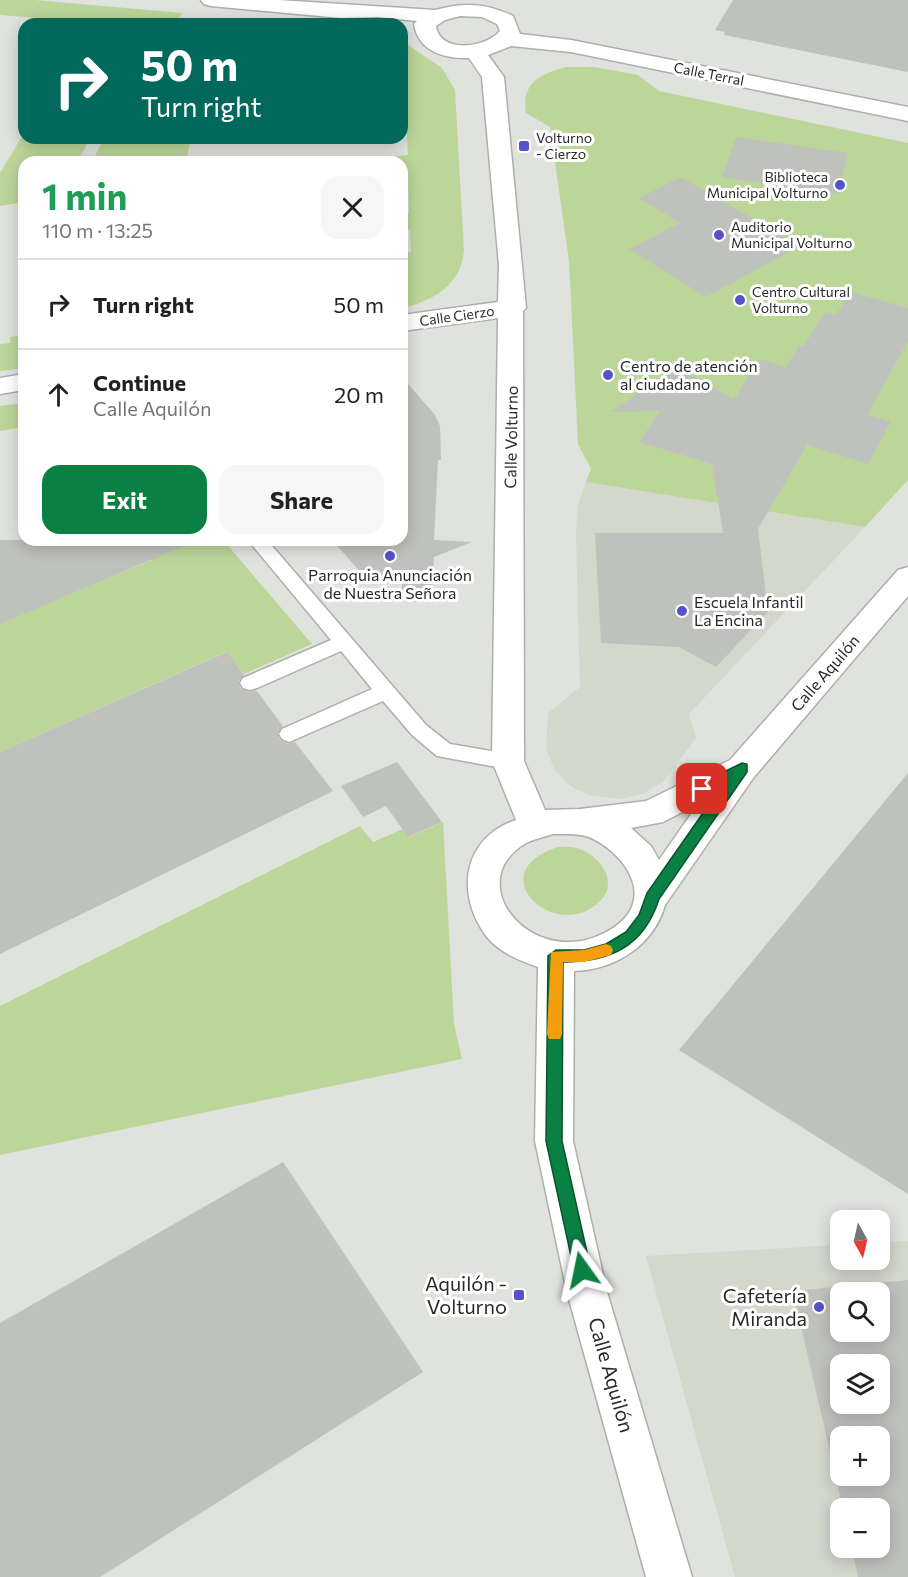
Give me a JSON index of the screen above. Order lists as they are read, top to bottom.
{
  "streets": {
    "street": [
      "Calle Terral",
      "Calle Cierzo",
      "Calle Volturno",
      "Calle Aquilón"
    ]
  },
  "crossings": [
    ["Calle Cierzo", "Calle Volturno"],
    ["Calle Volturno", "Calle Aquilón"]
  ],
  "places": {
    "transit": ["Volturno - Cierzo", "Aquilón - Volturno"],
    "other": [
      "Biblioteca Municipal Volturno",
      "Auditorio Municipal Volturno",
      "Centro Cultural Volturno",
      "Centro de atención al ciudadano",
      "Parroquia Anunciación de Nuestra Señora",
      "Escuela Infantil La Encina",
      "Cafetería Miranda"
    ]
  },
  "north": "bottom",
  "page": {
    "turn": ["50 m", "Turn right"],
    "heading": ["1 min", "110 m · 13:25"],
    "list": [
      {
        "name": "Turn right",
        "value": "50 m"
      },
      {
        "name": "Continue",
        "note": "Calle Aquilón",
        "value": "20 m"
      }
    ],
    "buttons": ["Exit", "Share"],
    "map_buttons": ["+", "−"]
  }
}
